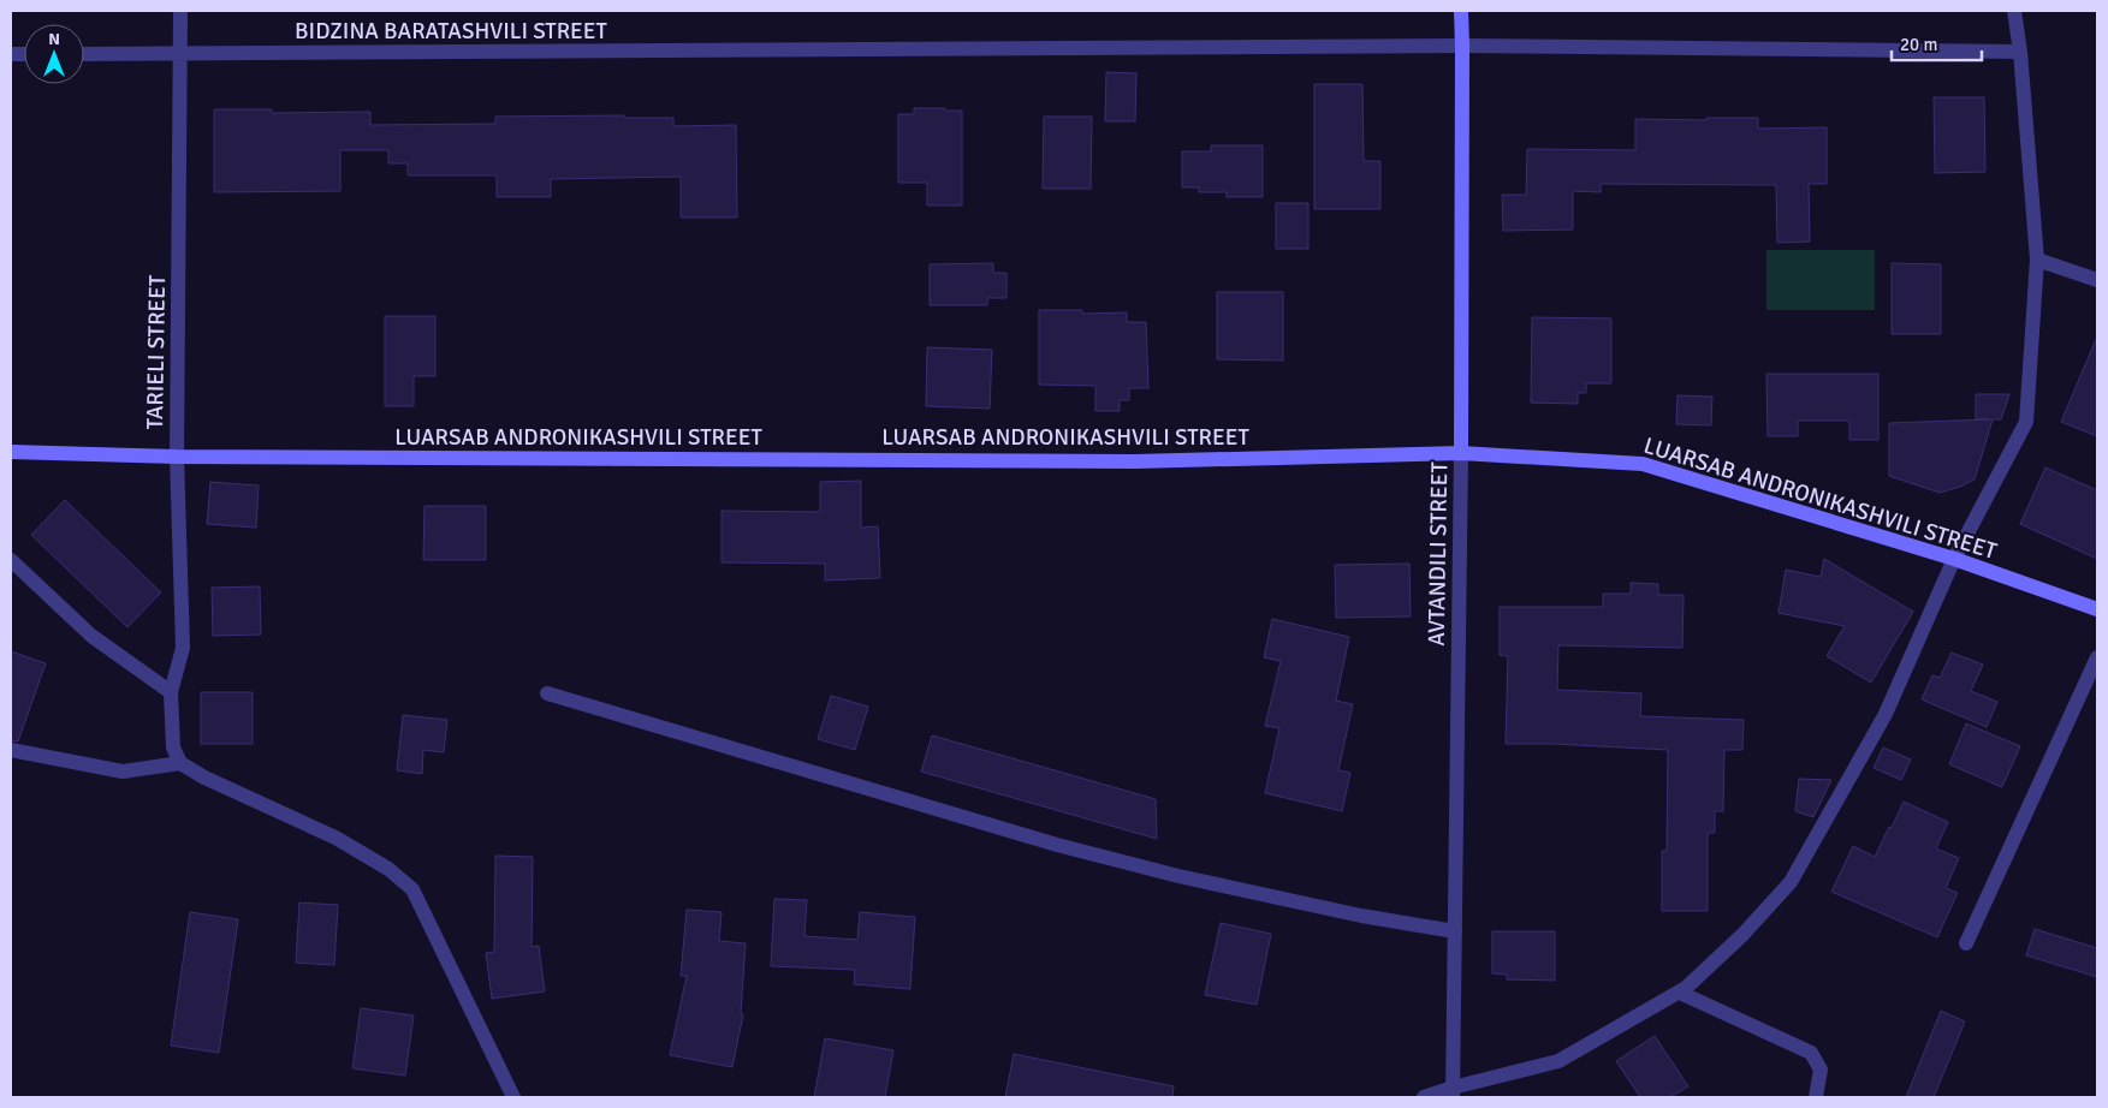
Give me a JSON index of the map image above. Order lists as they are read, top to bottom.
{
  "streets": {
    "street": [
      "BIDZINA BARATASHVILI STREET",
      "TARIELI STREET",
      "LUARSAB ANDRONIKASHVILI STREET",
      "AVTANDILI STREET"
    ]
  },
  "crossings": [
    ["BIDZINA BARATASHVILI STREET", "TARIELI STREET"],
    ["BIDZINA BARATASHVILI STREET", "AVTANDILI STREET"],
    ["TARIELI STREET", "LUARSAB ANDRONIKASHVILI STREET"],
    ["LUARSAB ANDRONIKASHVILI STREET", "AVTANDILI STREET"]
  ],
  "scale_bar": "20 m",
  "north": "top"
}
